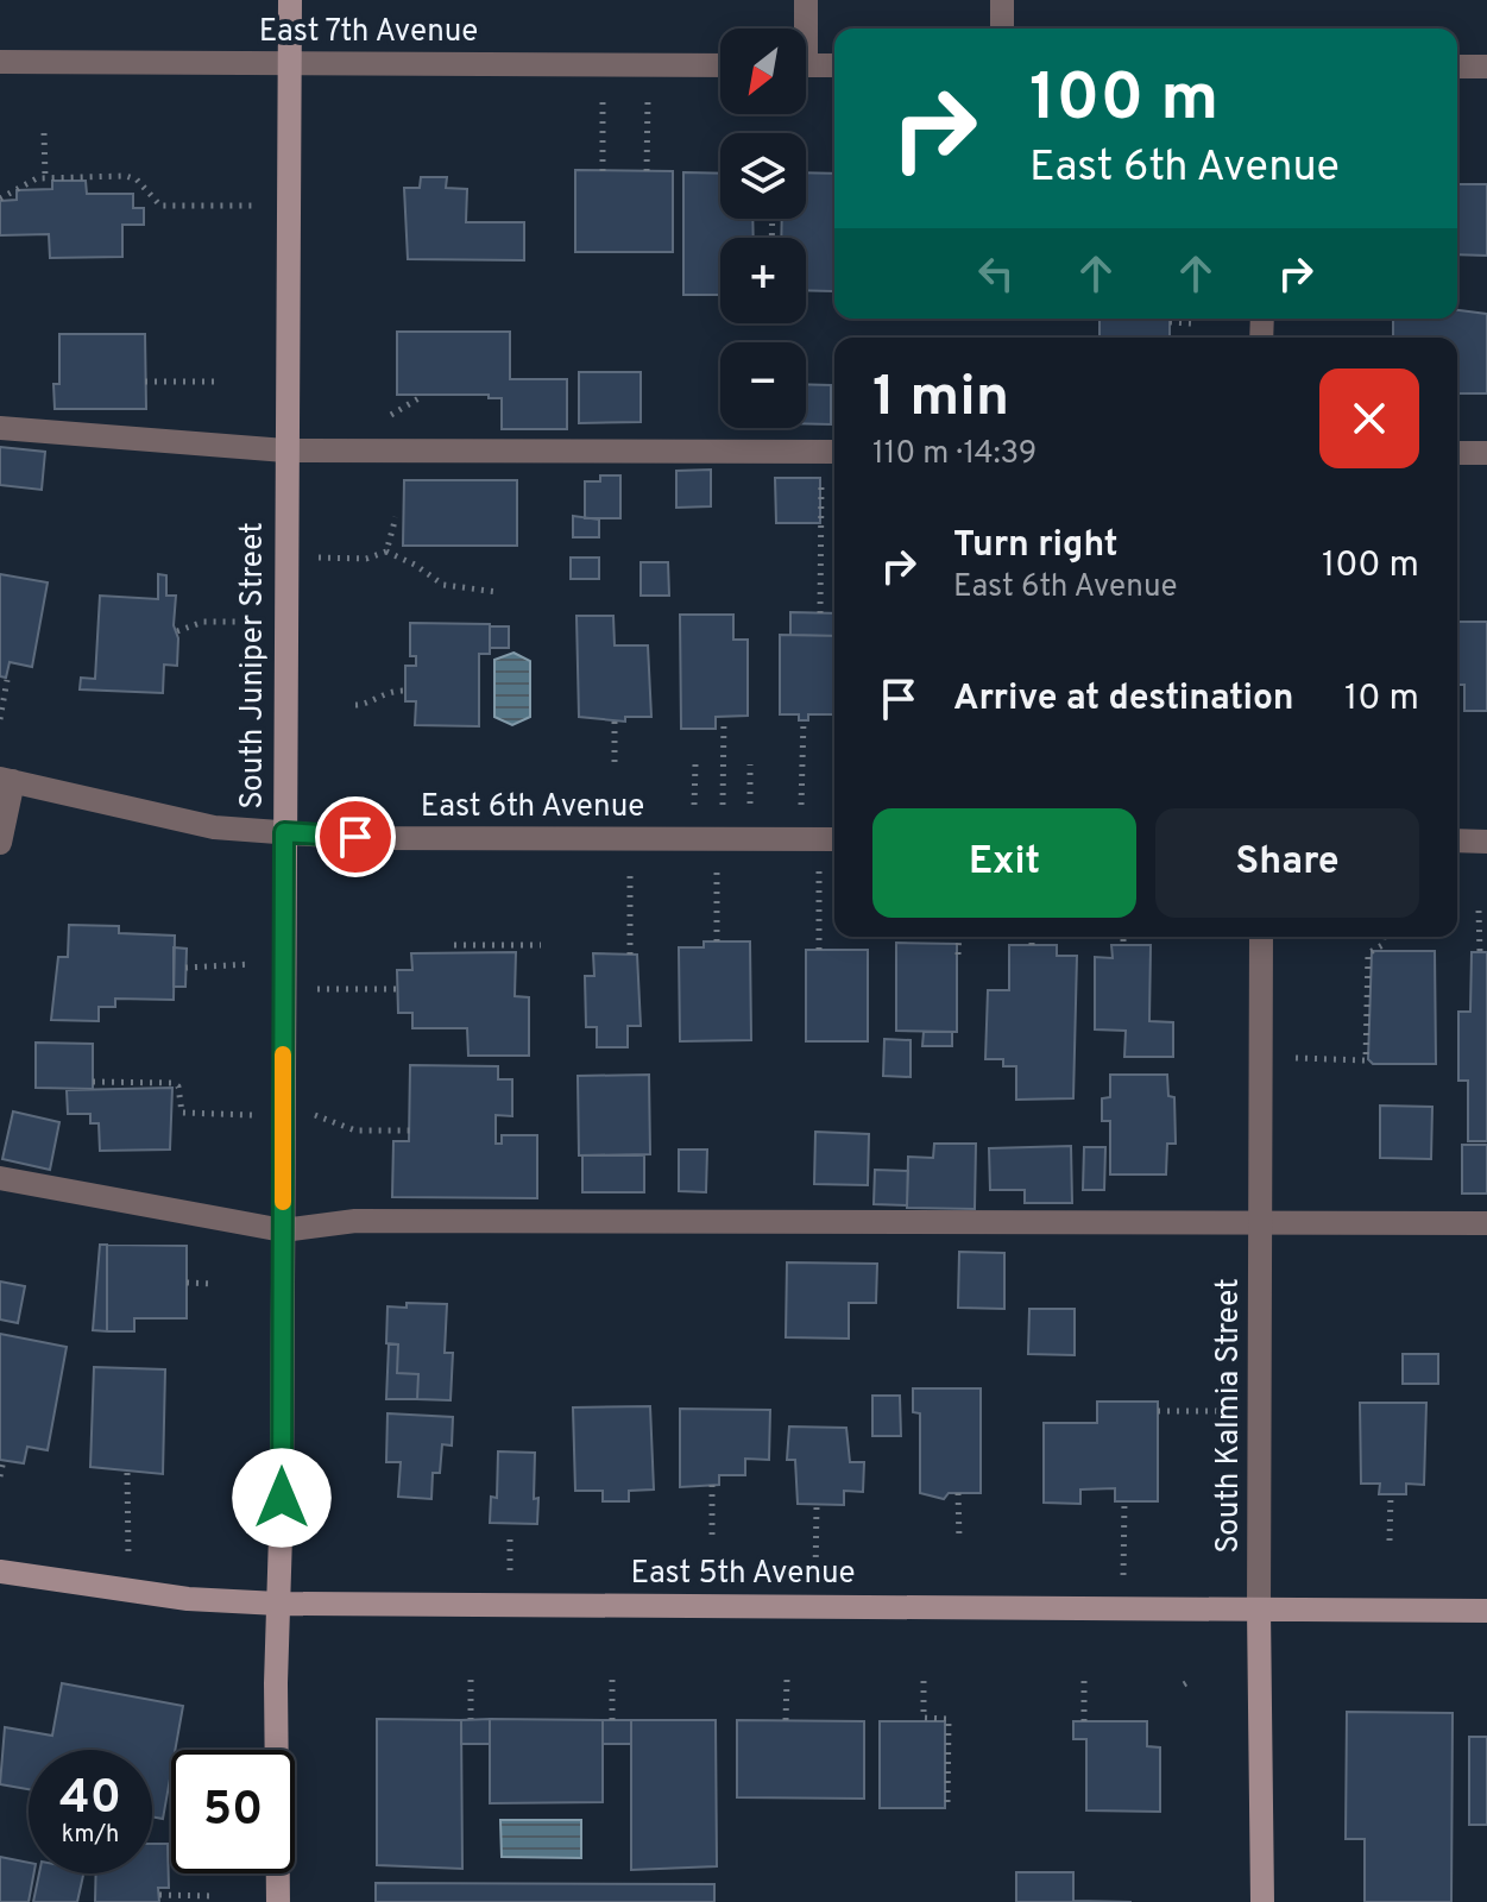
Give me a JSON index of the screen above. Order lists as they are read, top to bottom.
{
  "streets": {
    "main road": ["South Juniper Street", "South Kalmia Street", "East 5th Avenue"],
    "street": ["East 7th Avenue", "East 6th Avenue"]
  },
  "crossings": [
    ["East 7th Avenue", "South Juniper Street"],
    ["South Juniper Street", "East 6th Avenue"],
    ["South Juniper Street", "East 5th Avenue"],
    ["South Kalmia Street", "East 5th Avenue"]
  ],
  "north": "bottom left",
  "page": {
    "map_buttons": ["+", "−"],
    "turn": ["100 m", "East 6th Avenue"],
    "heading": ["1 min", "110 m · 14:39"],
    "list": [
      {
        "name": "Turn right",
        "note": "East 6th Avenue",
        "value": "100 m"
      },
      {
        "name": "Arrive at destination",
        "value": "10 m"
      }
    ],
    "buttons": ["Exit", "Share"],
    "speed": "40 km/h",
    "limit": "50"
  }
}
